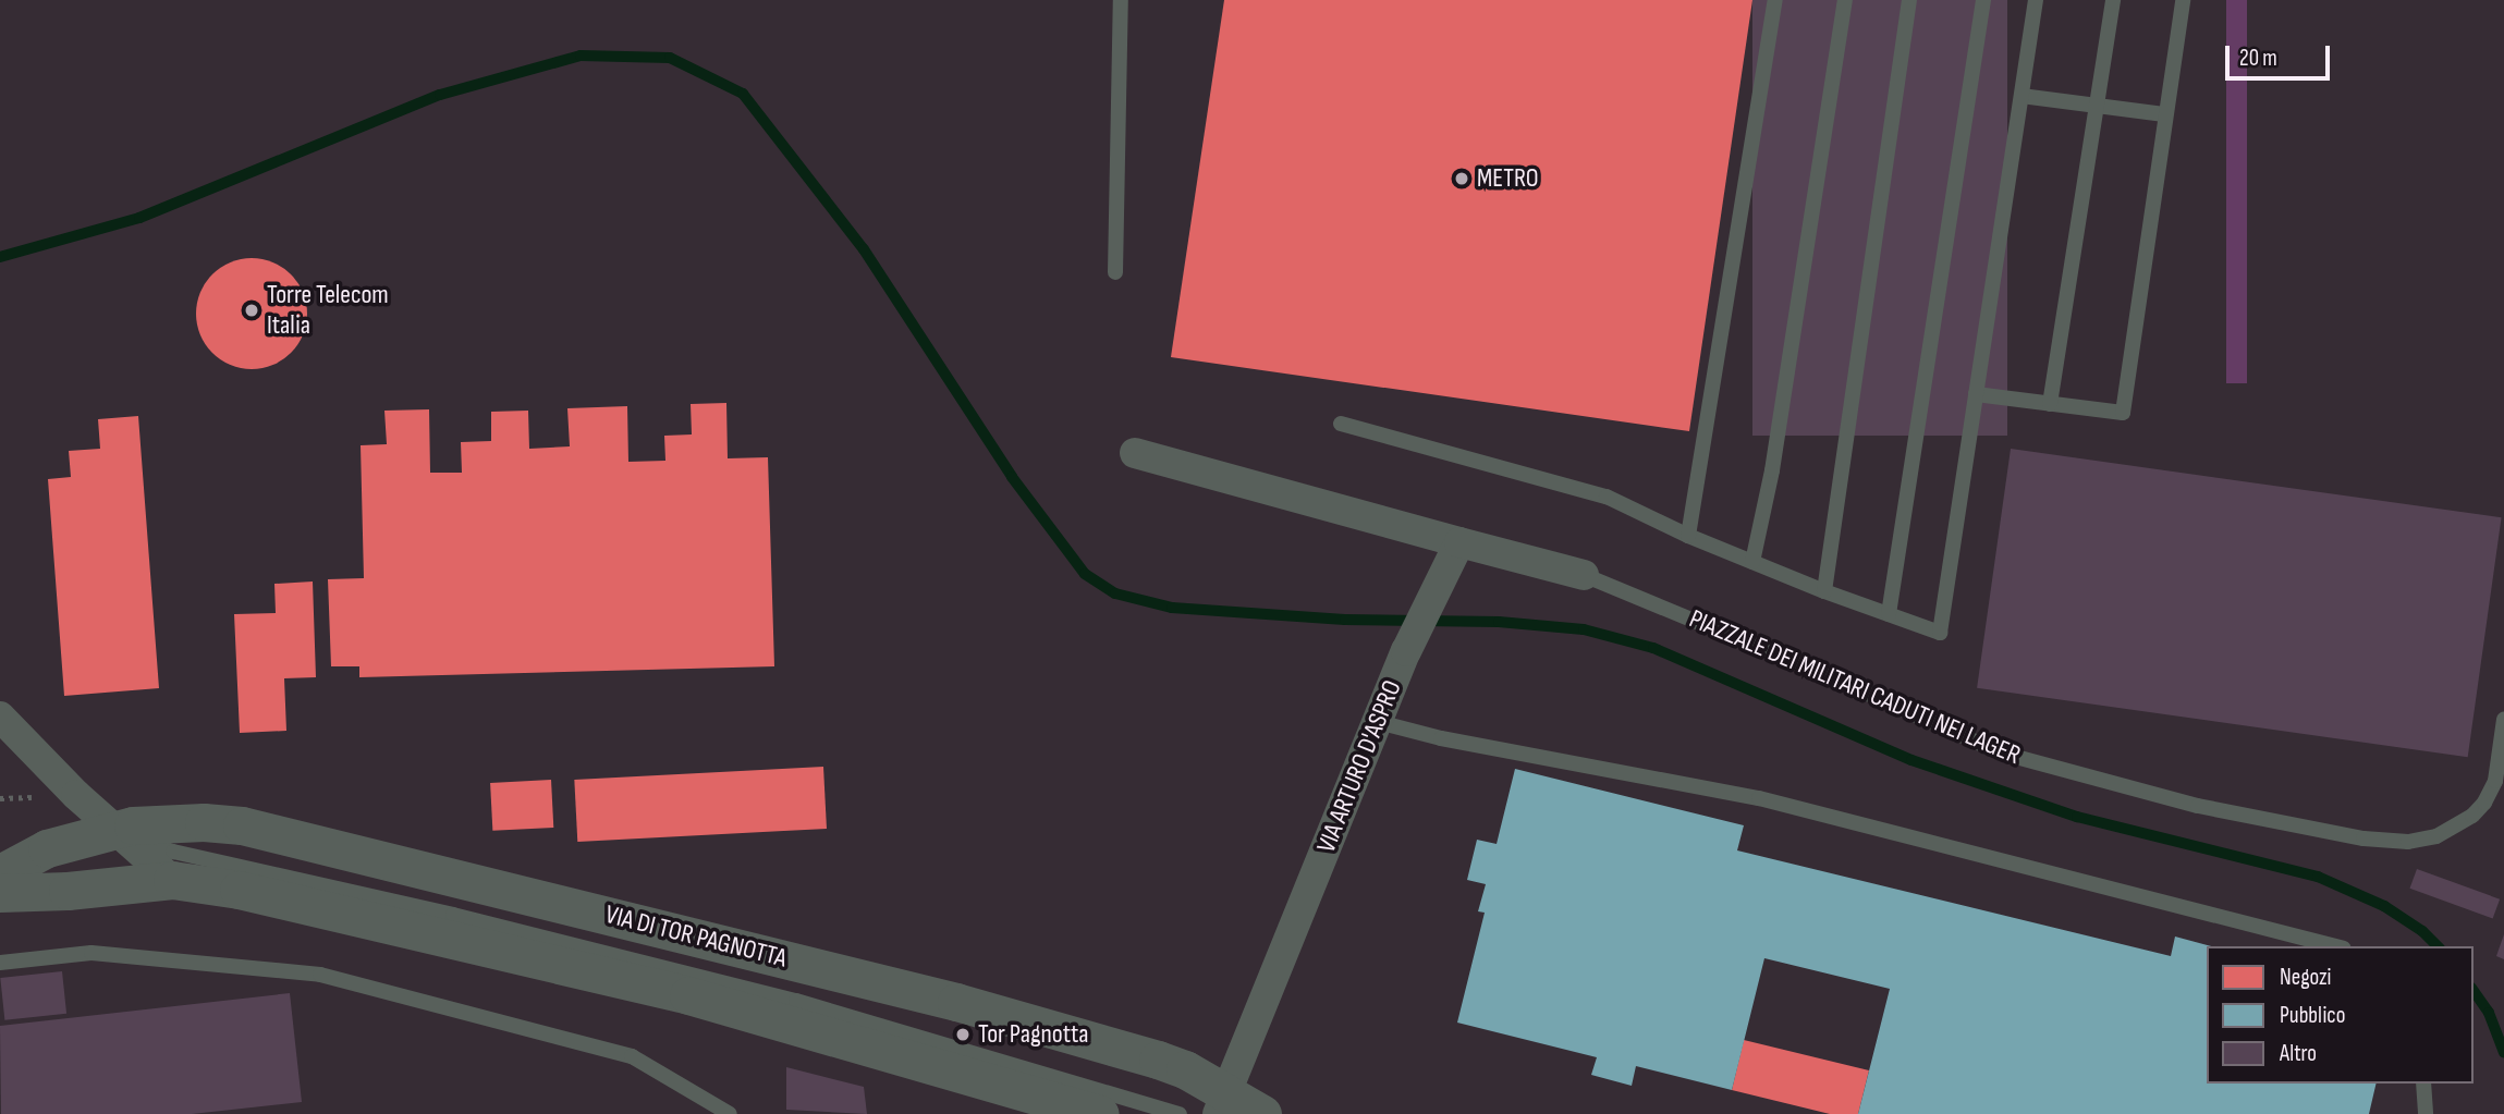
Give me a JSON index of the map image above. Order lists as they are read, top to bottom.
{
  "streets": {
    "street": ["VIA ARTURO D'ASPRO", "VIA DI TOR PAGNOTTA"],
    "lane": ["PIAZZALE DEI MILITARI CADUTI NEI LAGER"]
  },
  "crossings": [
    ["VIA ARTURO D'ASPRO", "VIA DI TOR PAGNOTTA"]
  ],
  "places": ["METRO", "Torre Telecom Italia", "Tor Pagnotta"],
  "legend": ["Negozi", "Pubblico", "Altro"],
  "scale_bar": "20 m"
}
